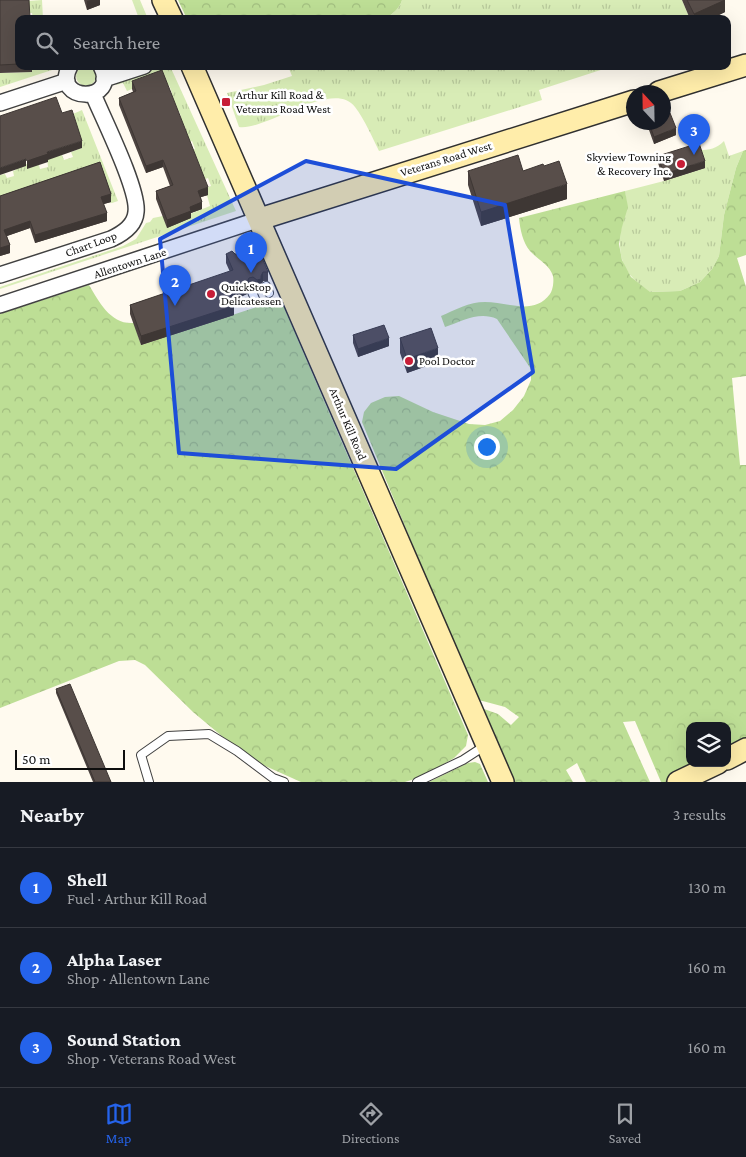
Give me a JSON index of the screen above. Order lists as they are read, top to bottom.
{
  "streets": {
    "street": [
      "Veterans Road West",
      "Chart Loop",
      "Allentown Lane",
      "Arthur Kill Road"
    ]
  },
  "crossings": [
    ["Veterans Road West", "Allentown Lane"],
    ["Veterans Road West", "Arthur Kill Road"],
    ["Allentown Lane", "Arthur Kill Road"]
  ],
  "places": {
    "transit": ["Arthur Kill Road & Veterans Road West"],
    "other": ["Skyview Towning & Recovery Inc.", "QuickStop Delicatessen", "Pool Doctor"]
  },
  "scale_bar": "50 m",
  "north": "top",
  "page": {
    "search": "Search here",
    "pins": ["3", "1", "2"],
    "scale": "50 m",
    "heading": ["Nearby", "3 results"],
    "list": [
      {
        "mark": "1",
        "name": "Shell",
        "note": "Fuel · Arthur Kill Road",
        "value": "130 m"
      },
      {
        "mark": "2",
        "name": "Alpha Laser",
        "note": "Shop · Allentown Lane",
        "value": "160 m"
      },
      {
        "mark": "3",
        "name": "Sound Station",
        "note": "Shop · Veterans Road West",
        "value": "160 m"
      }
    ],
    "nav": ["Map", "Directions", "Saved"]
  }
}
